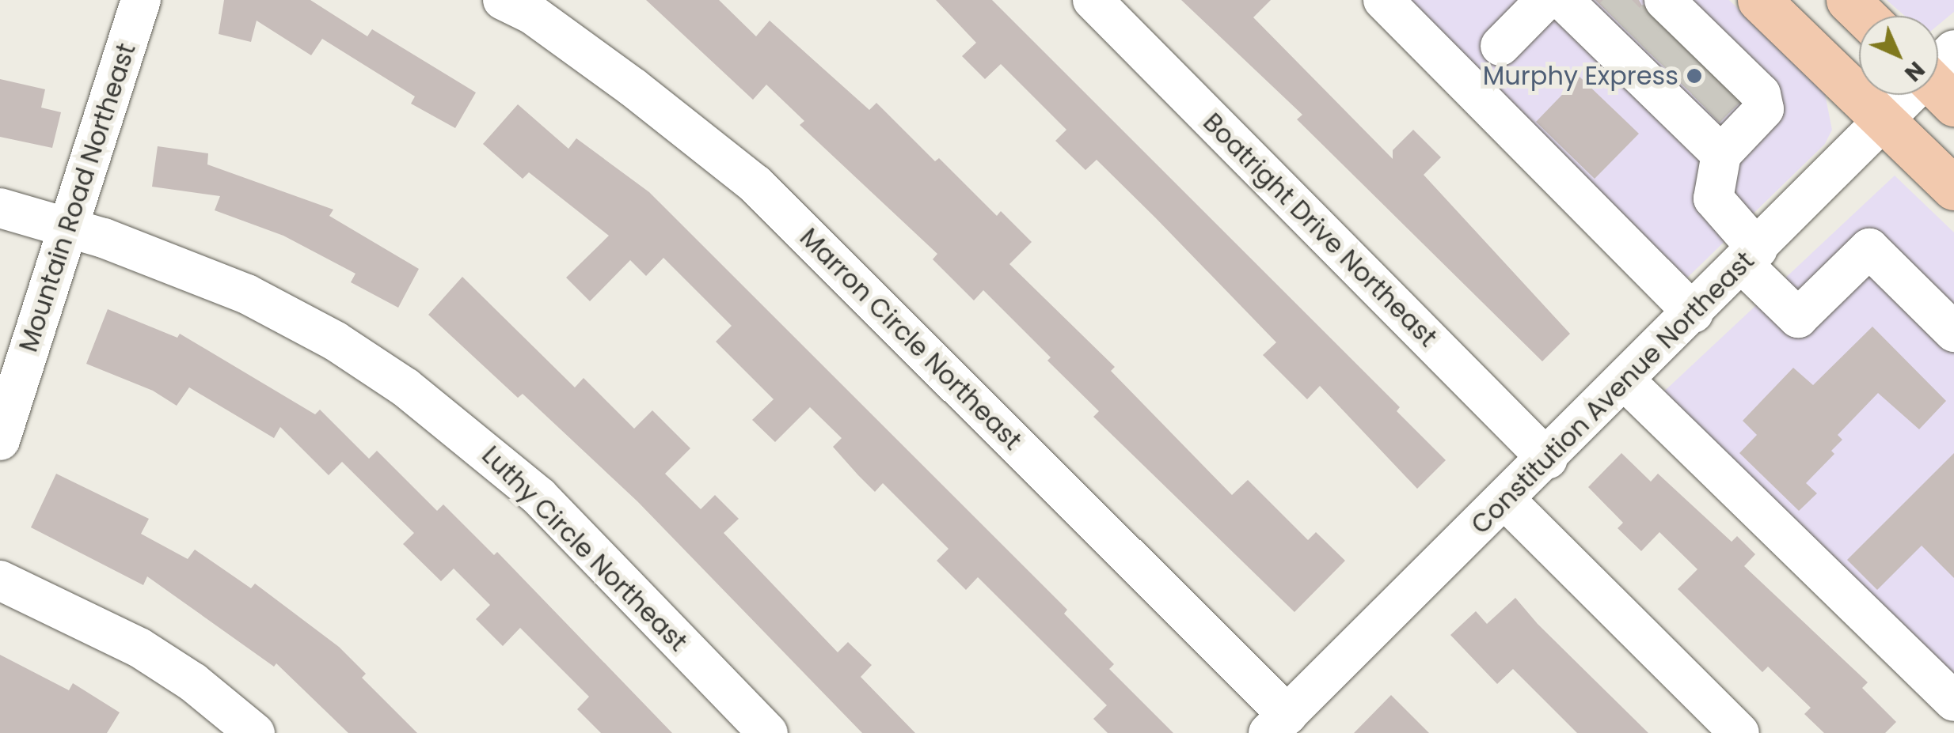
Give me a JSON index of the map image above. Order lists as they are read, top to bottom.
{
  "streets": {
    "street": [
      "Mountain Road Northeast",
      "Boatright Drive Northeast",
      "Marron Circle Northeast",
      "Constitution Avenue Northeast",
      "Luthy Circle Northeast"
    ]
  },
  "crossings": [
    ["Mountain Road Northeast", "Luthy Circle Northeast"],
    ["Boatright Drive Northeast", "Constitution Avenue Northeast"],
    ["Marron Circle Northeast", "Constitution Avenue Northeast"]
  ],
  "places": ["Murphy Express"],
  "north": "bottom right"
}
